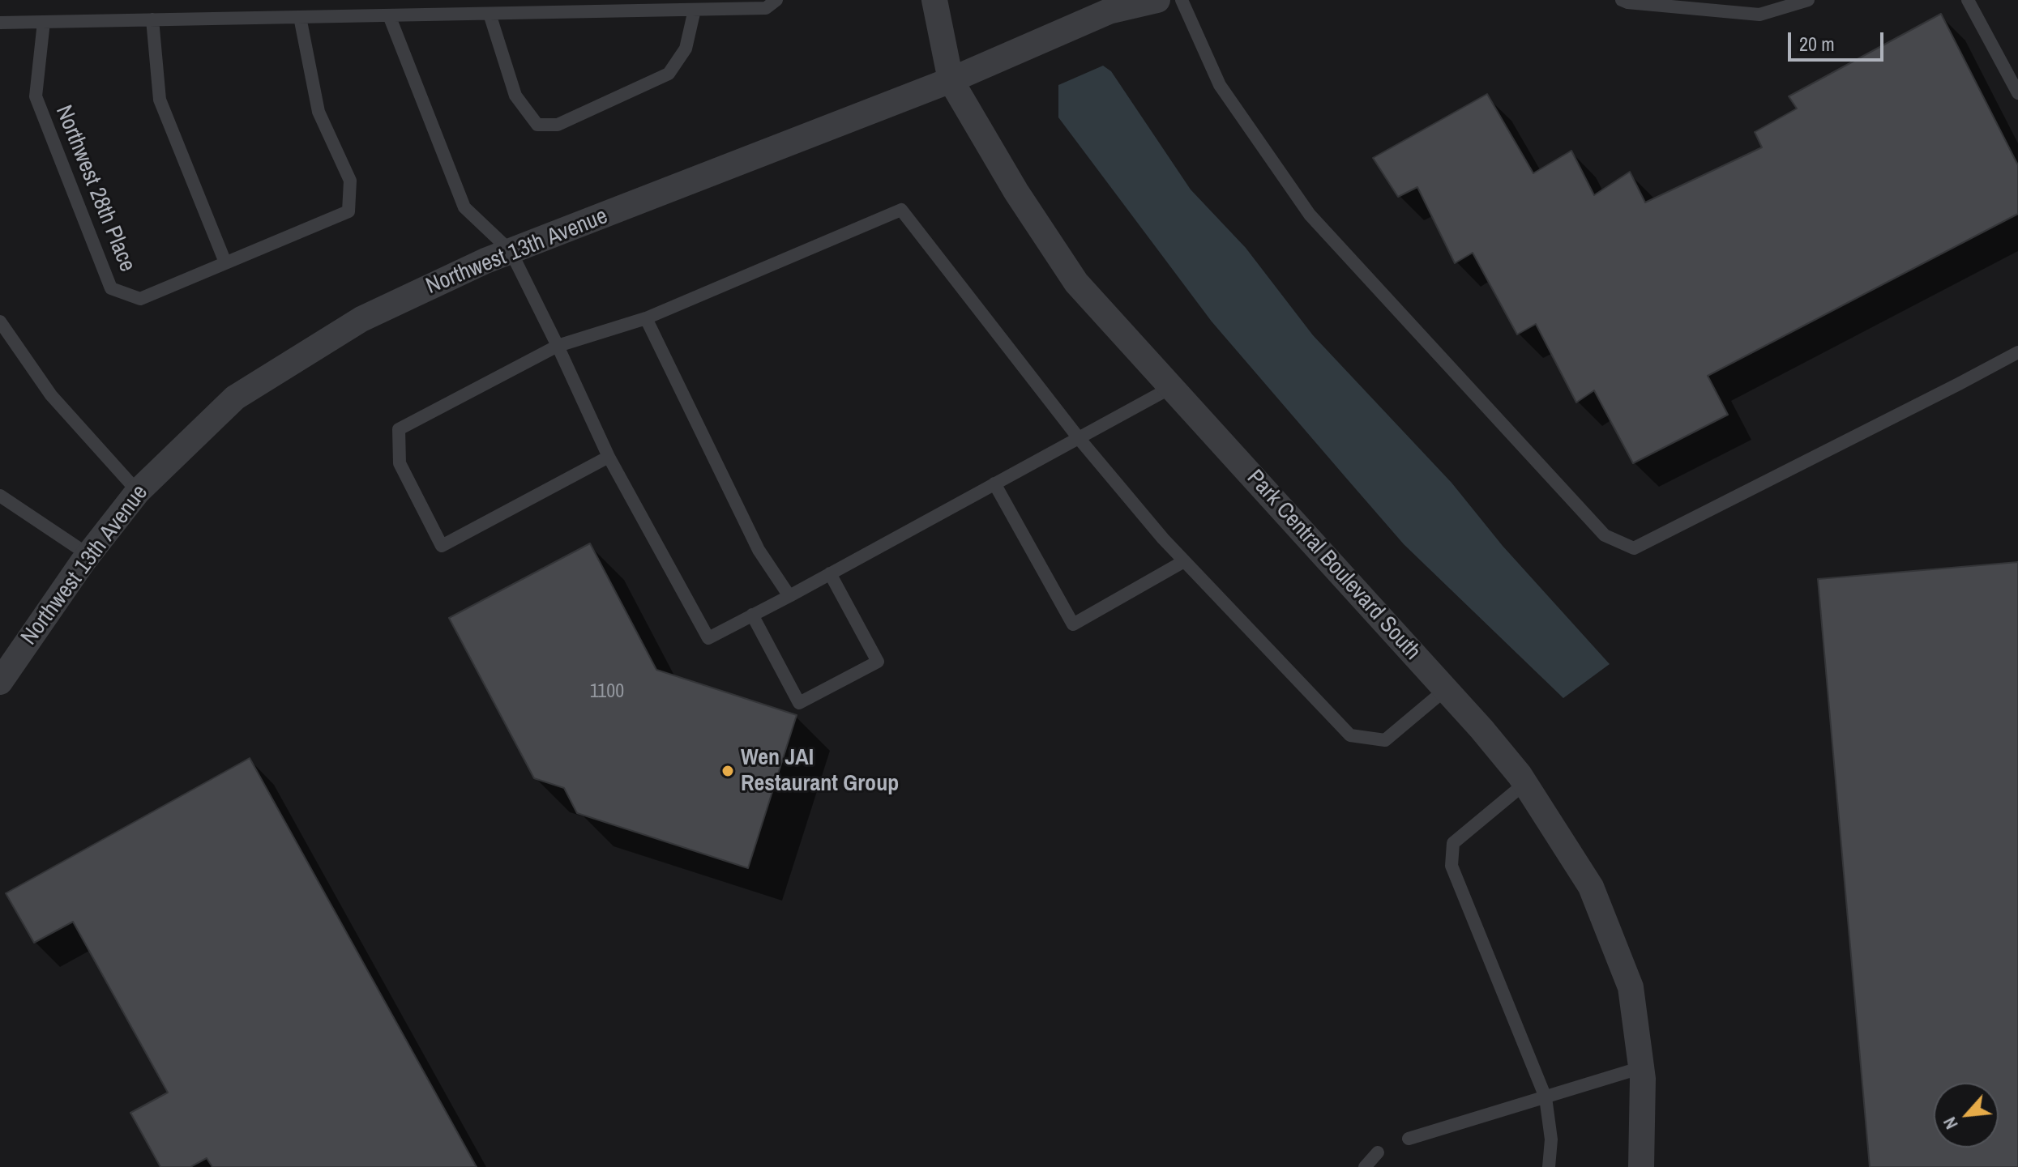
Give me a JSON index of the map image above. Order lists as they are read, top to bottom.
{
  "streets": {
    "street": ["Northwest 13th Avenue", "Park Central Boulevard South"],
    "lane": ["Northwest 28th Place"]
  },
  "crossings": [
    ["Northwest 13th Avenue", "Park Central Boulevard South"]
  ],
  "places": ["Wen JAI Restaurant Group"],
  "house_numbers": ["1100"],
  "scale_bar": "20 m",
  "north": "bottom left"
}
